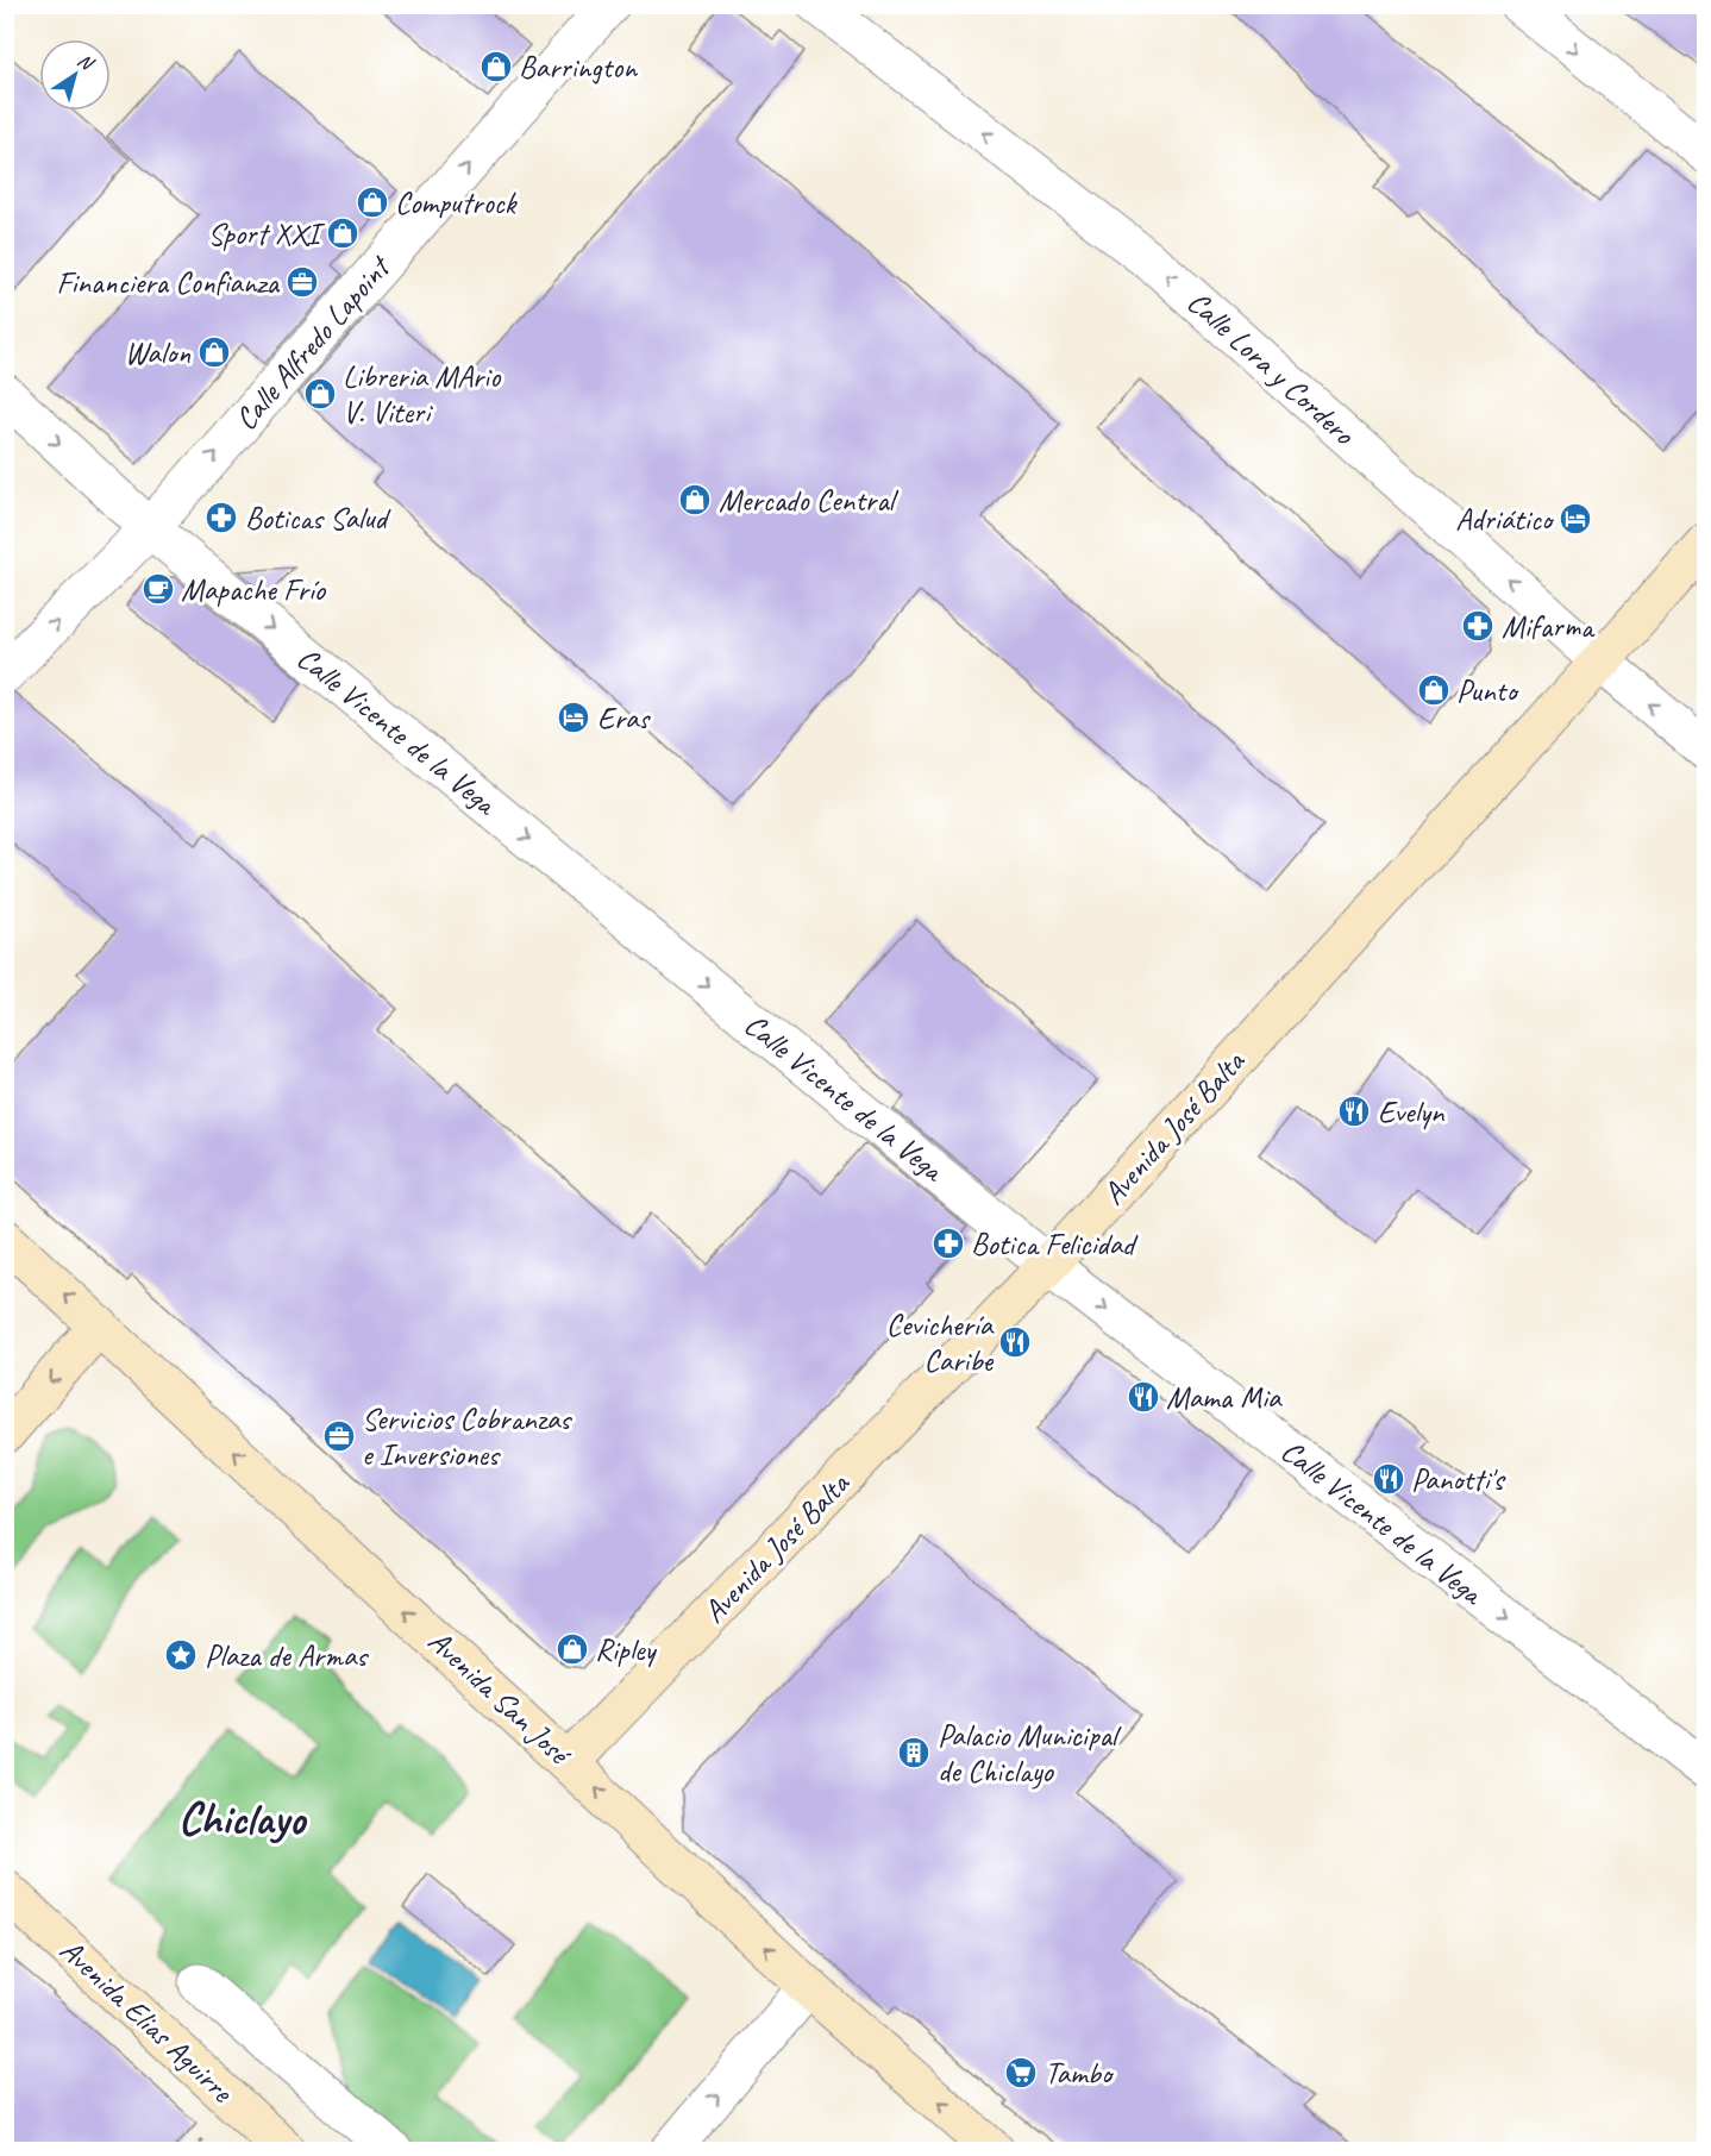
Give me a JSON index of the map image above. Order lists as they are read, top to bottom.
{
  "streets": {
    "main road": ["Avenida José Balta", "Avenida San José", "Avenida Elias Aguirre"],
    "street": ["Calle Alfredo Lapoint", "Calle Lora y Cordero", "Calle Vicente de la Vega"]
  },
  "crossings": [
    ["Calle Alfredo Lapoint", "Calle Vicente de la Vega"],
    ["Calle Lora y Cordero", "Avenida José Balta"],
    ["Calle Vicente de la Vega", "Avenida José Balta"],
    ["Avenida José Balta", "Avenida San José"]
  ],
  "one_way": [
    "Calle Alfredo Lapoint",
    "Calle Lora y Cordero",
    "Calle Vicente de la Vega",
    "Avenida San José"
  ],
  "districts": ["Chiclayo"],
  "places": {
    "shop": [
      "Barrington",
      "Computrock",
      "Sport XXI",
      "Walon",
      "Libreria MArio V. Viteri",
      "Mercado Central",
      "Punto",
      "Ripley"
    ],
    "office": ["Financiera Confianza", "Servicios Cobranzas e Inversiones"],
    "pharmacy": ["Boticas Salud", "Mifarma", "Botica Felicidad"],
    "hotel": ["Adriático", "Eras"],
    "cafe": ["Mapache Frío"],
    "restaurant": [
      "Evelyn",
      "Cevichería Caribe",
      "Mama Mia",
      "Panotti's"
    ],
    "place": ["Plaza de Armas"],
    "building": ["Palacio Municipal de Chiclayo"],
    "supermarket": ["Tambo"]
  },
  "north": "top right"
}
